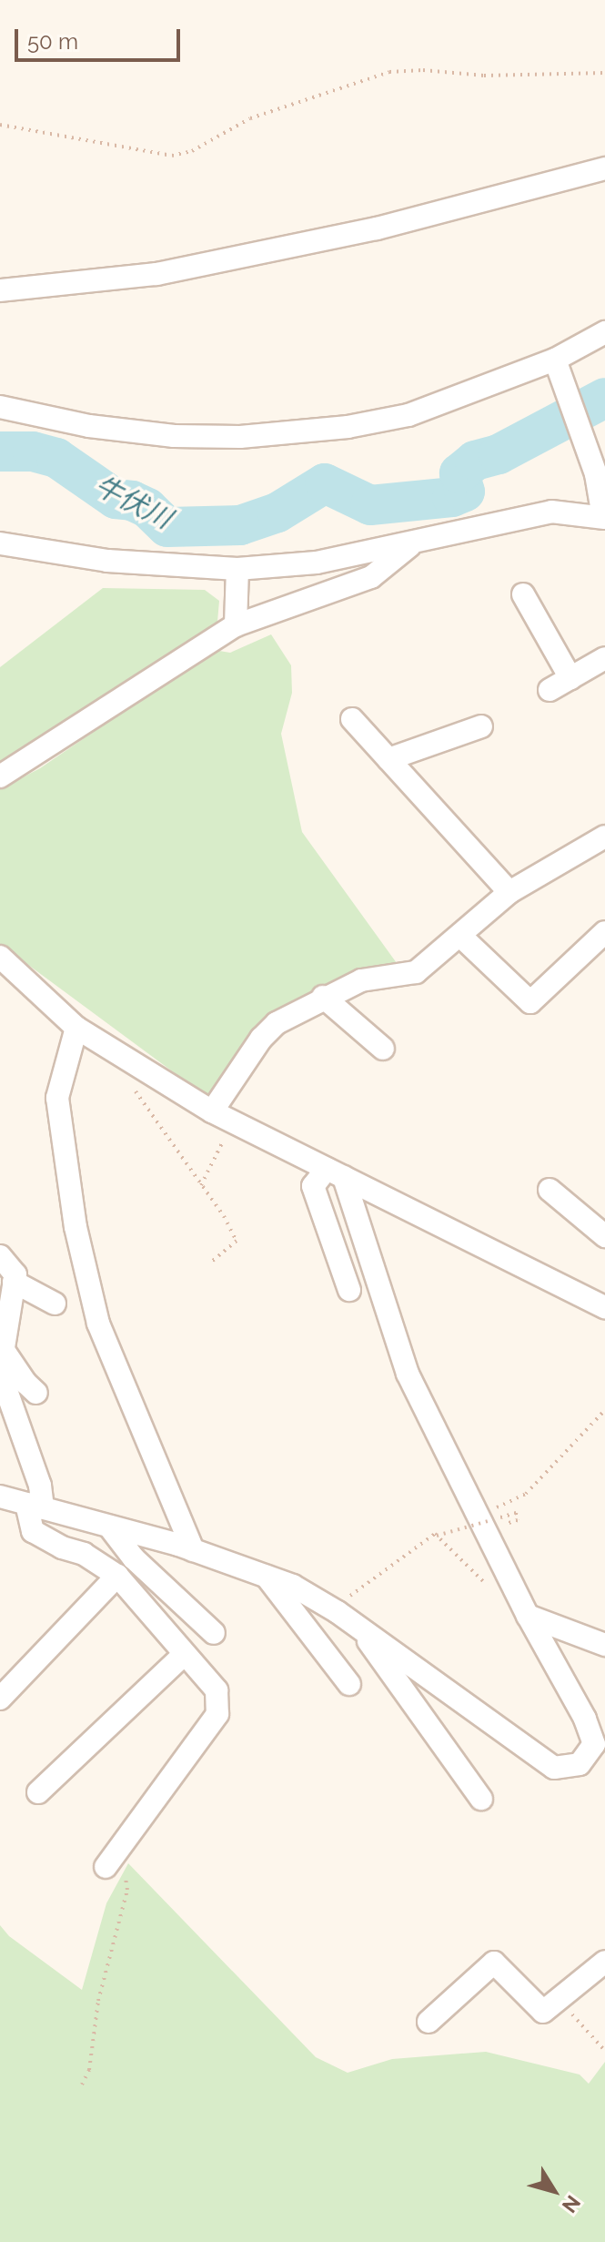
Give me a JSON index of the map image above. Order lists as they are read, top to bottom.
{
  "water": ["牛伏川"],
  "scale_bar": "50 m",
  "north": "bottom right"
}
